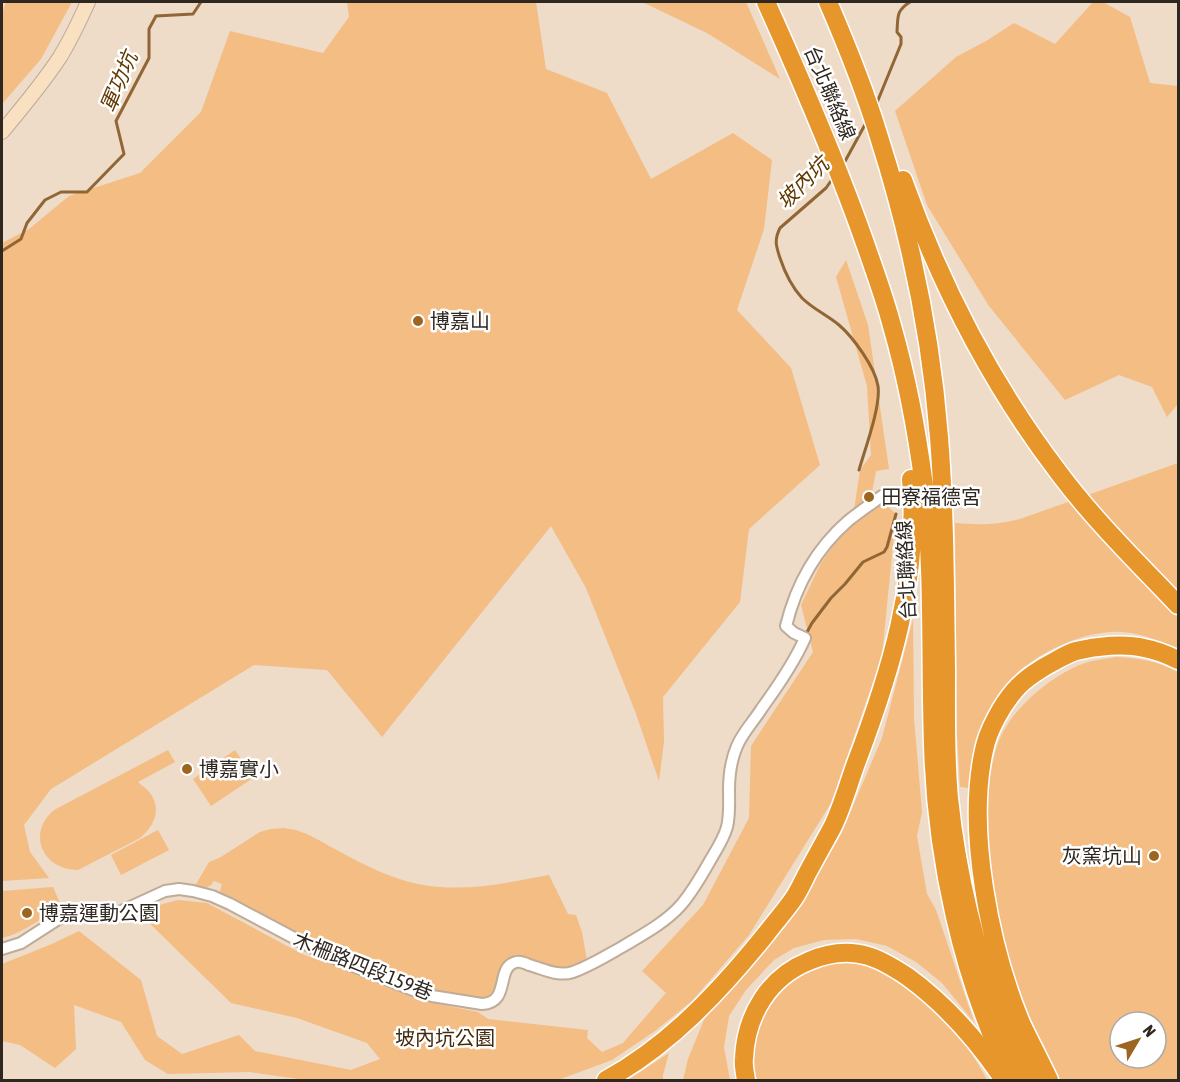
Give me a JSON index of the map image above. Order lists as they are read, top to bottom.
{
  "streets": {
    "highway": ["台北聯絡線"],
    "street": ["木柵路四段159巷"]
  },
  "water": ["軍功坑", "坡內坑"],
  "parks": ["坡內坑公園"],
  "places": [
    "博嘉山",
    "田寮福德宮",
    "博嘉實小",
    "灰窯坑山",
    "博嘉運動公園"
  ],
  "north": "top right"
}
